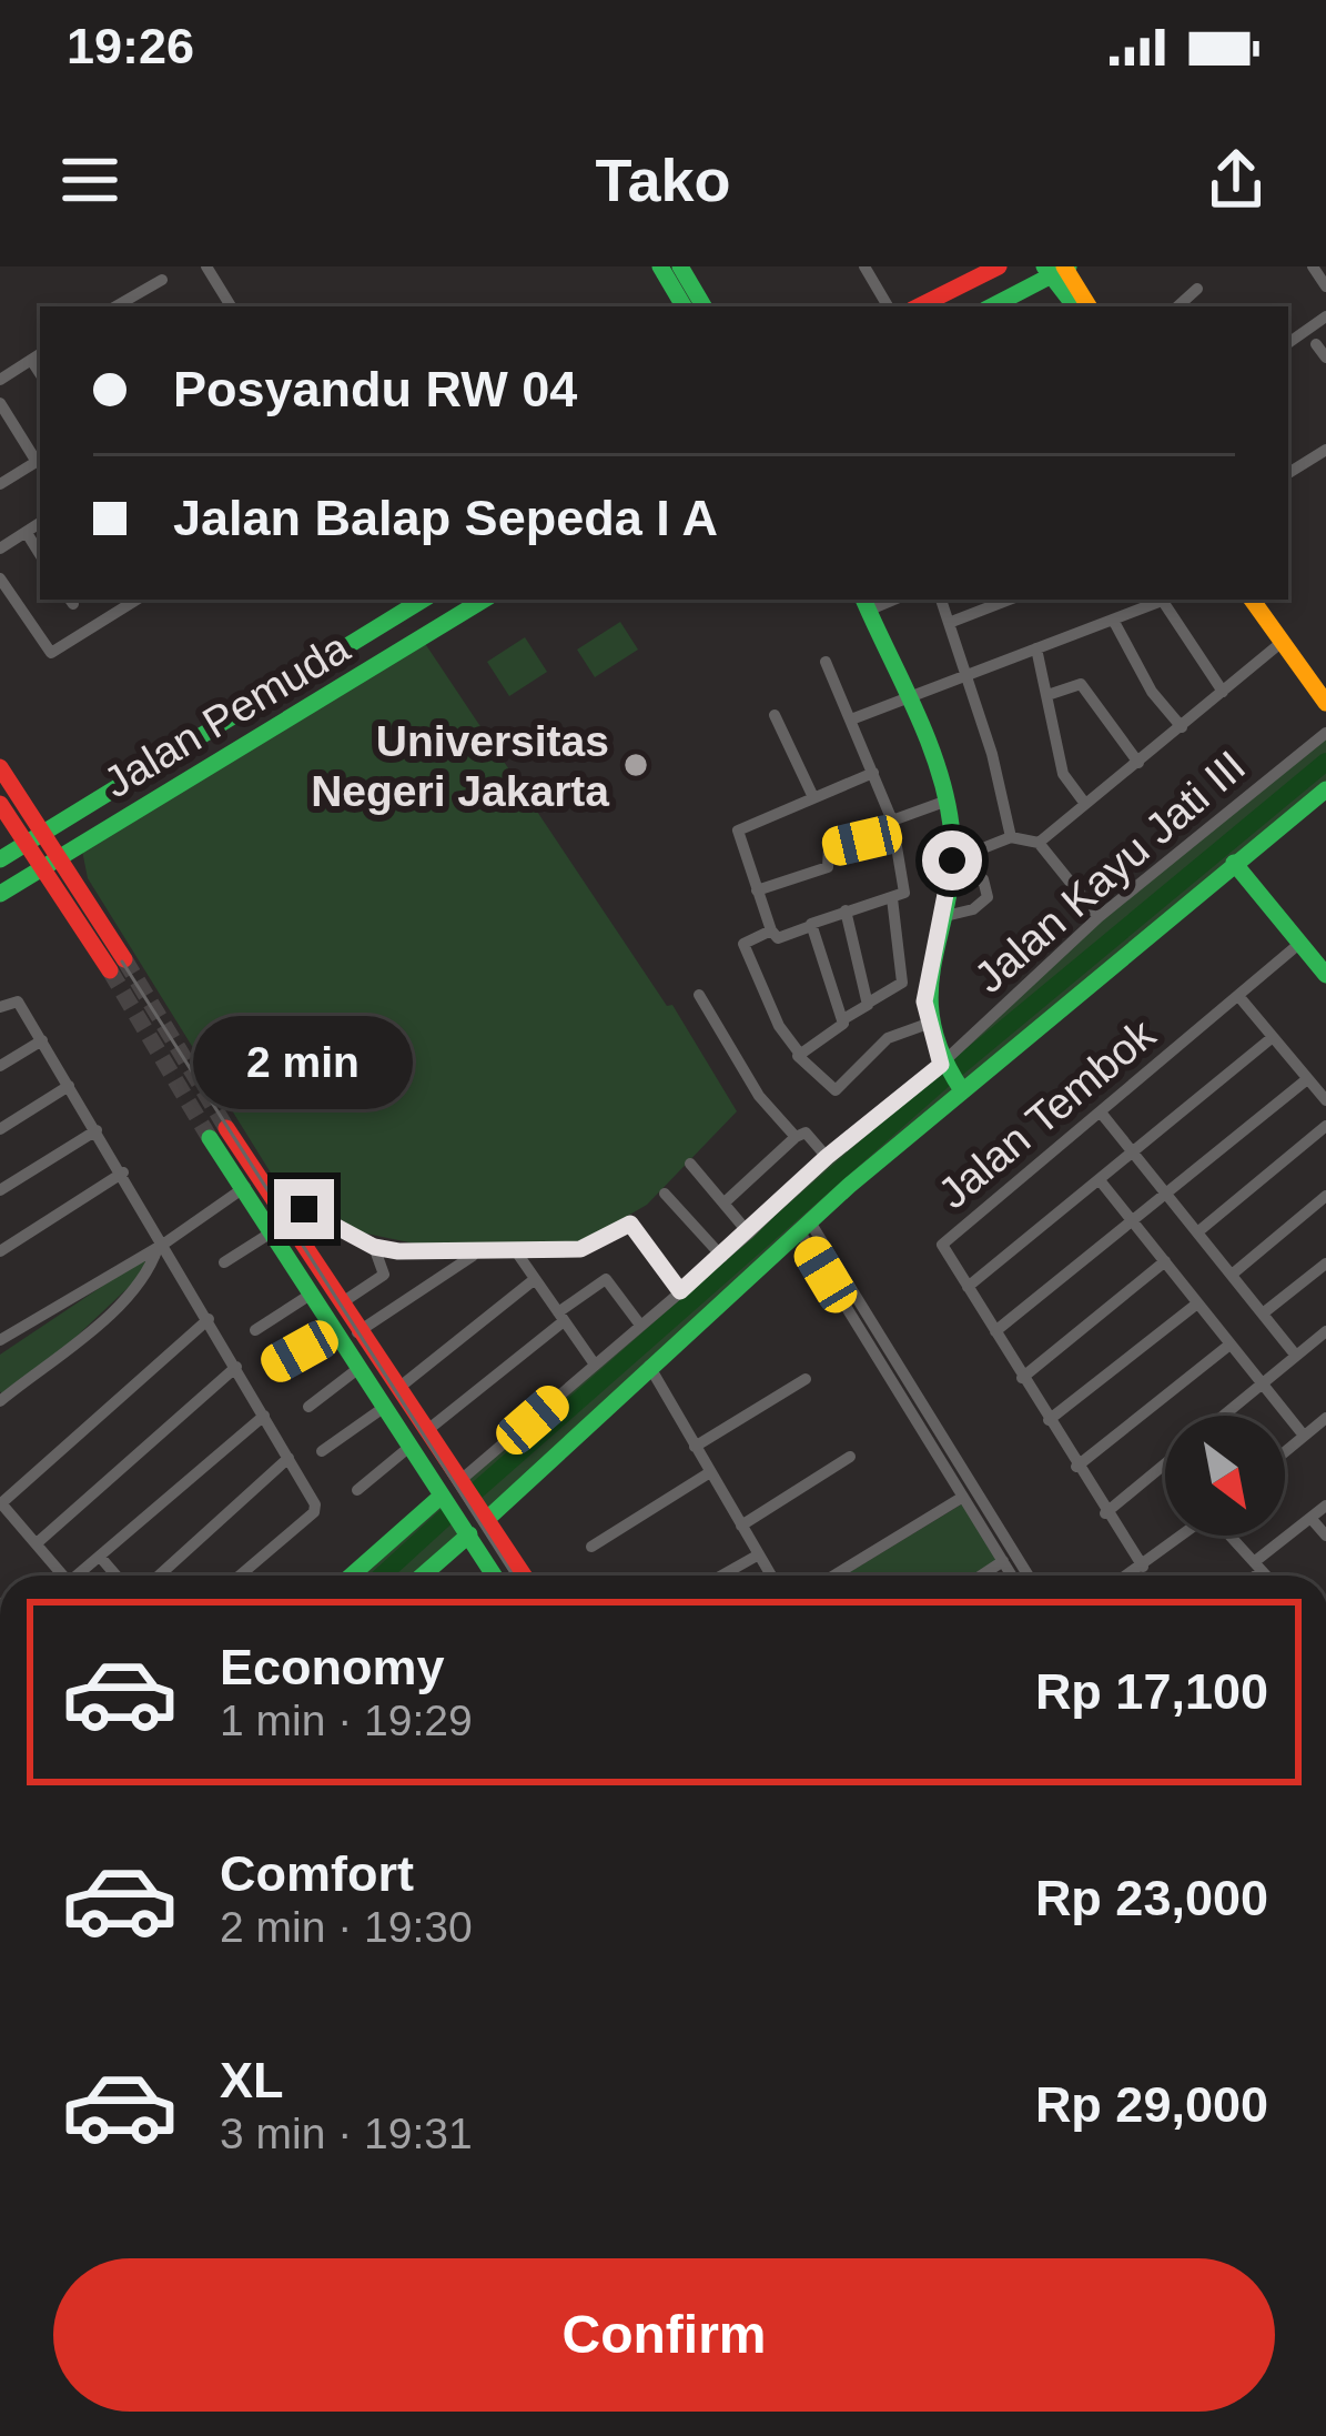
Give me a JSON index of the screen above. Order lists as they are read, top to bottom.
{
  "streets": {
    "main road": ["Jalan Pemuda"],
    "street": ["Jalan Kayu Jati III", "Jalan Tembok"]
  },
  "places": ["Universitas Negeri Jakarta"],
  "north": "bottom right",
  "page": {
    "status": "19:26",
    "header": "Tako",
    "banner": ["Posyandu RW 04", "Jalan Balap Sepeda I A"],
    "bubble": "2 min",
    "list": [
      {
        "name": "Economy",
        "note": "1 min · 19:29",
        "value": "Rp 17,100"
      },
      {
        "name": "Comfort",
        "note": "2 min · 19:30",
        "value": "Rp 23,000"
      },
      {
        "name": "XL",
        "note": "3 min · 19:31",
        "value": "Rp 29,000"
      }
    ],
    "buttons": "Confirm"
  }
}
